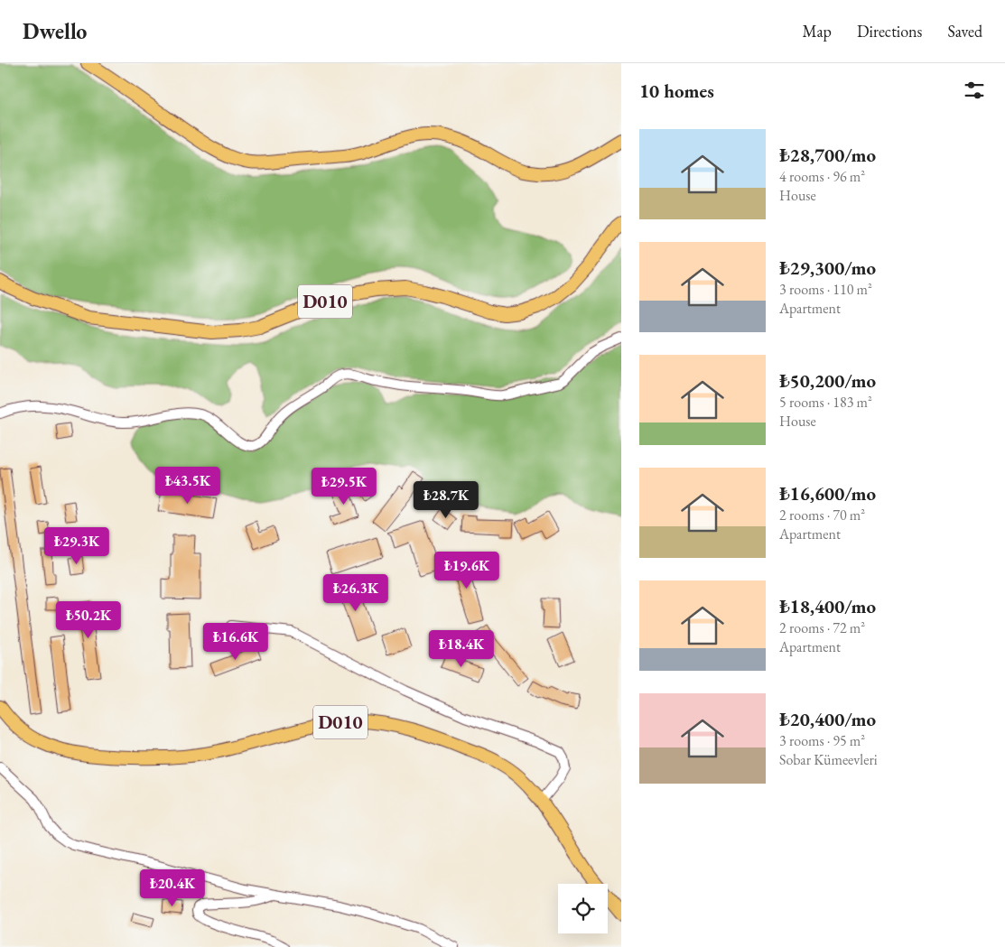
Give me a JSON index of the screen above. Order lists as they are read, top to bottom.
{
  "streets": {
    "main road": ["D010"]
  },
  "page": {
    "header": "Dwello",
    "nav": ["Map", "Directions", "Saved"],
    "heading": "10 homes",
    "list": [
      {
        "name": "₺28,700/mo",
        "note": "4 rooms · 96 m² · House"
      },
      {
        "name": "₺29,300/mo",
        "note": "3 rooms · 110 m² · Apartment"
      },
      {
        "name": "₺50,200/mo",
        "note": "5 rooms · 183 m² · House"
      },
      {
        "name": "₺16,600/mo",
        "note": "2 rooms · 70 m² · Apartment"
      },
      {
        "name": "₺18,400/mo",
        "note": "2 rooms · 72 m² · Apartment"
      },
      {
        "name": "₺20,400/mo",
        "note": "3 rooms · 95 m² · Sobar Kümeevleri"
      }
    ],
    "price": [
      "₺43.5K",
      "₺29.5K",
      "₺28.7K",
      "₺29.3K",
      "₺19.6K",
      "₺26.3K",
      "₺50.2K",
      "₺16.6K",
      "₺18.4K",
      "₺20.4K"
    ]
  }
}
